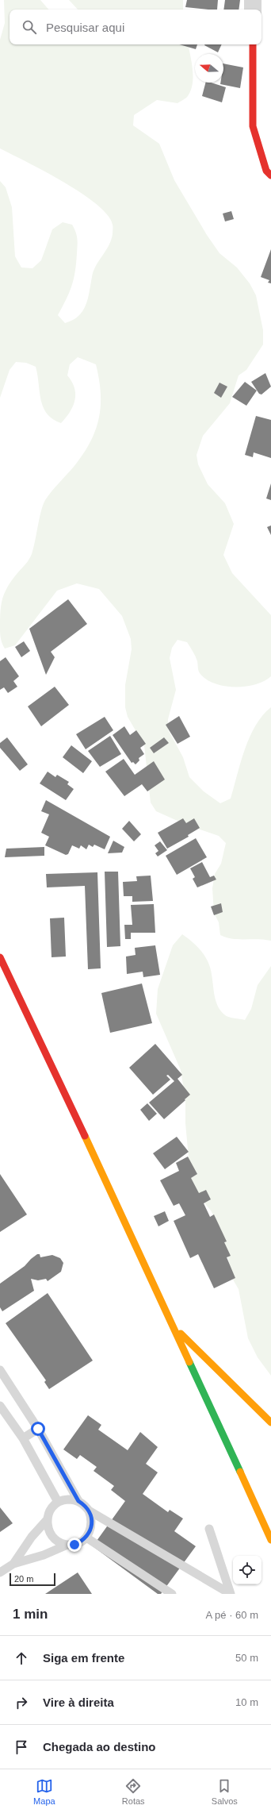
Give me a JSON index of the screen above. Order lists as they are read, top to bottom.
{
  "scale_bar": "20 m",
  "north": "left",
  "page": {
    "search": "Pesquisar aqui",
    "scale": "20 m",
    "heading": ["1 min", "A pé · 60 m"],
    "list": [
      ["Siga em frente", "50 m"],
      ["Vire à direita", "10 m"],
      "Chegada ao destino"
    ],
    "nav": ["Mapa", "Rotas", "Salvos"]
  }
}
